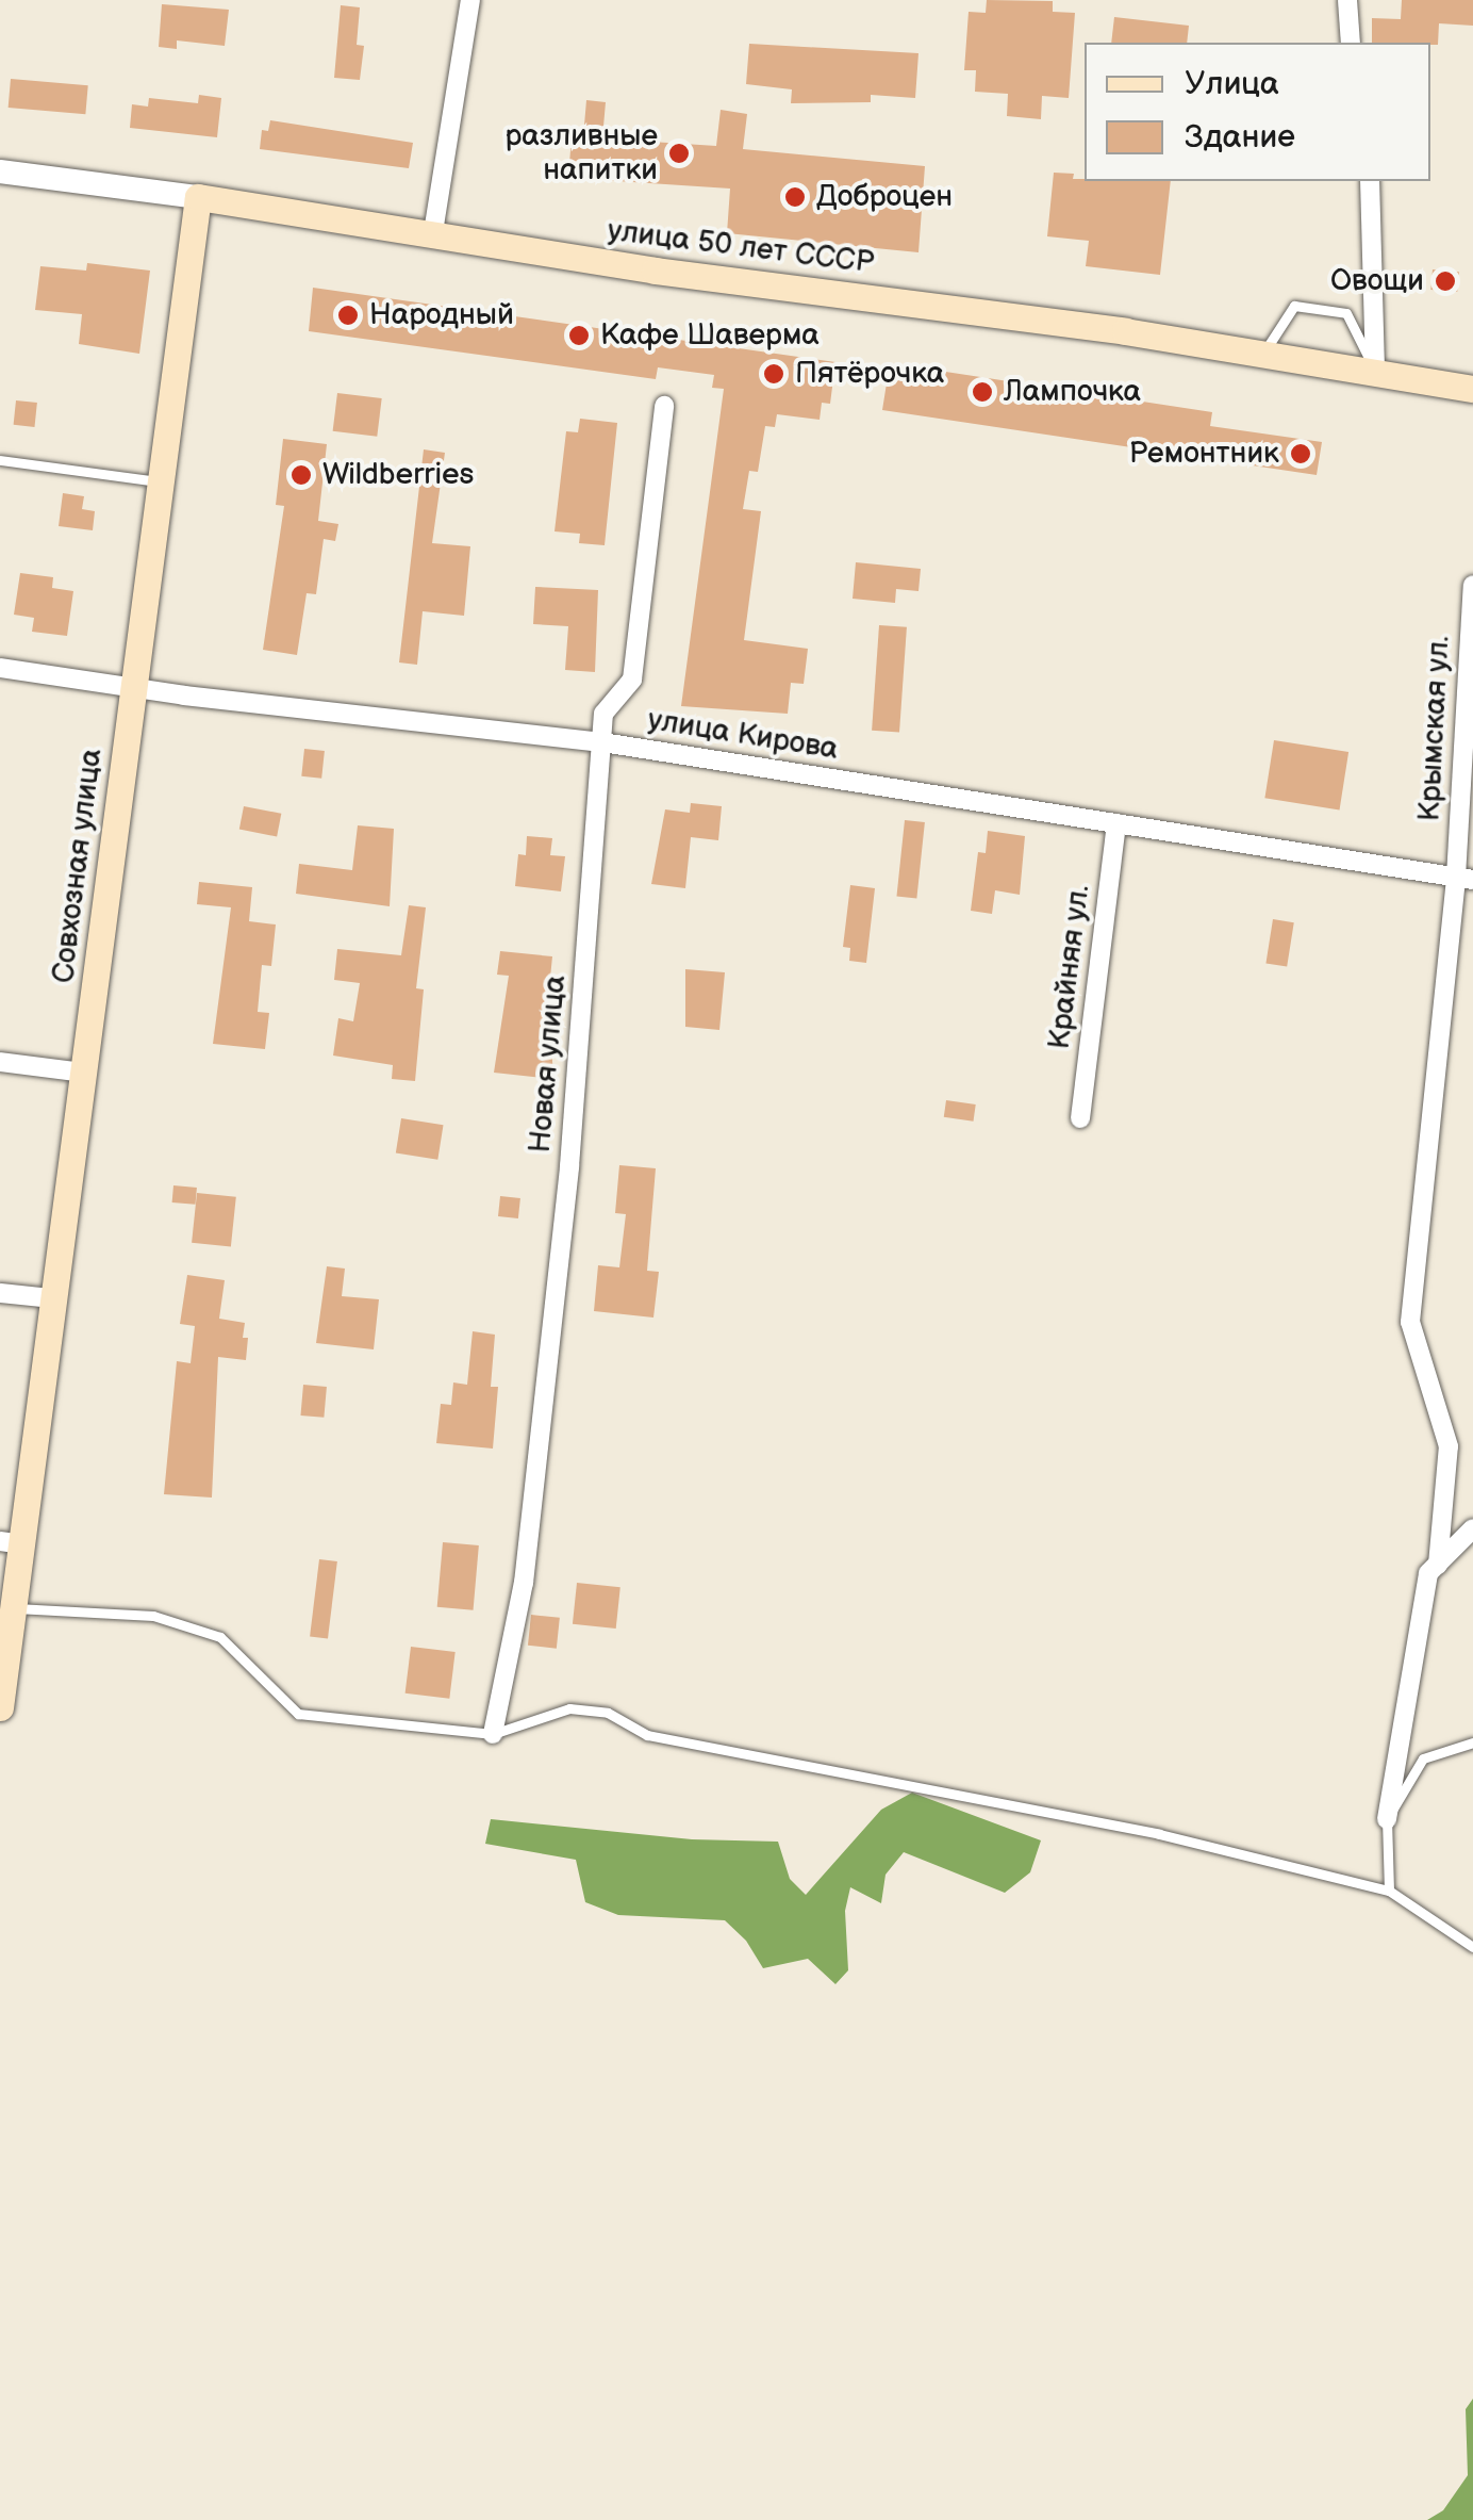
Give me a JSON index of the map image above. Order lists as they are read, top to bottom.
{
  "streets": {
    "main road": ["улица 50 лет СССР", "Совхозная улица"],
    "street": [
      "Крымская ул.",
      "улица Кирова",
      "Крайняя ул.",
      "Новая улица"
    ]
  },
  "crossings": [
    ["улица 50 лет СССР", "Совхозная улица"],
    ["Крымская ул.", "улица Кирова"],
    ["улица Кирова", "Совхозная улица"],
    ["улица Кирова", "Крайняя ул."],
    ["улица Кирова", "Новая улица"]
  ],
  "places": [
    "разливные напитки",
    "Доброцен",
    "Овощи",
    "Народный",
    "Кафе Шаверма",
    "Пятёрочка",
    "Лампочка",
    "Ремонтник",
    "Wildberries"
  ],
  "legend": ["Улица", "Здание"]
}
